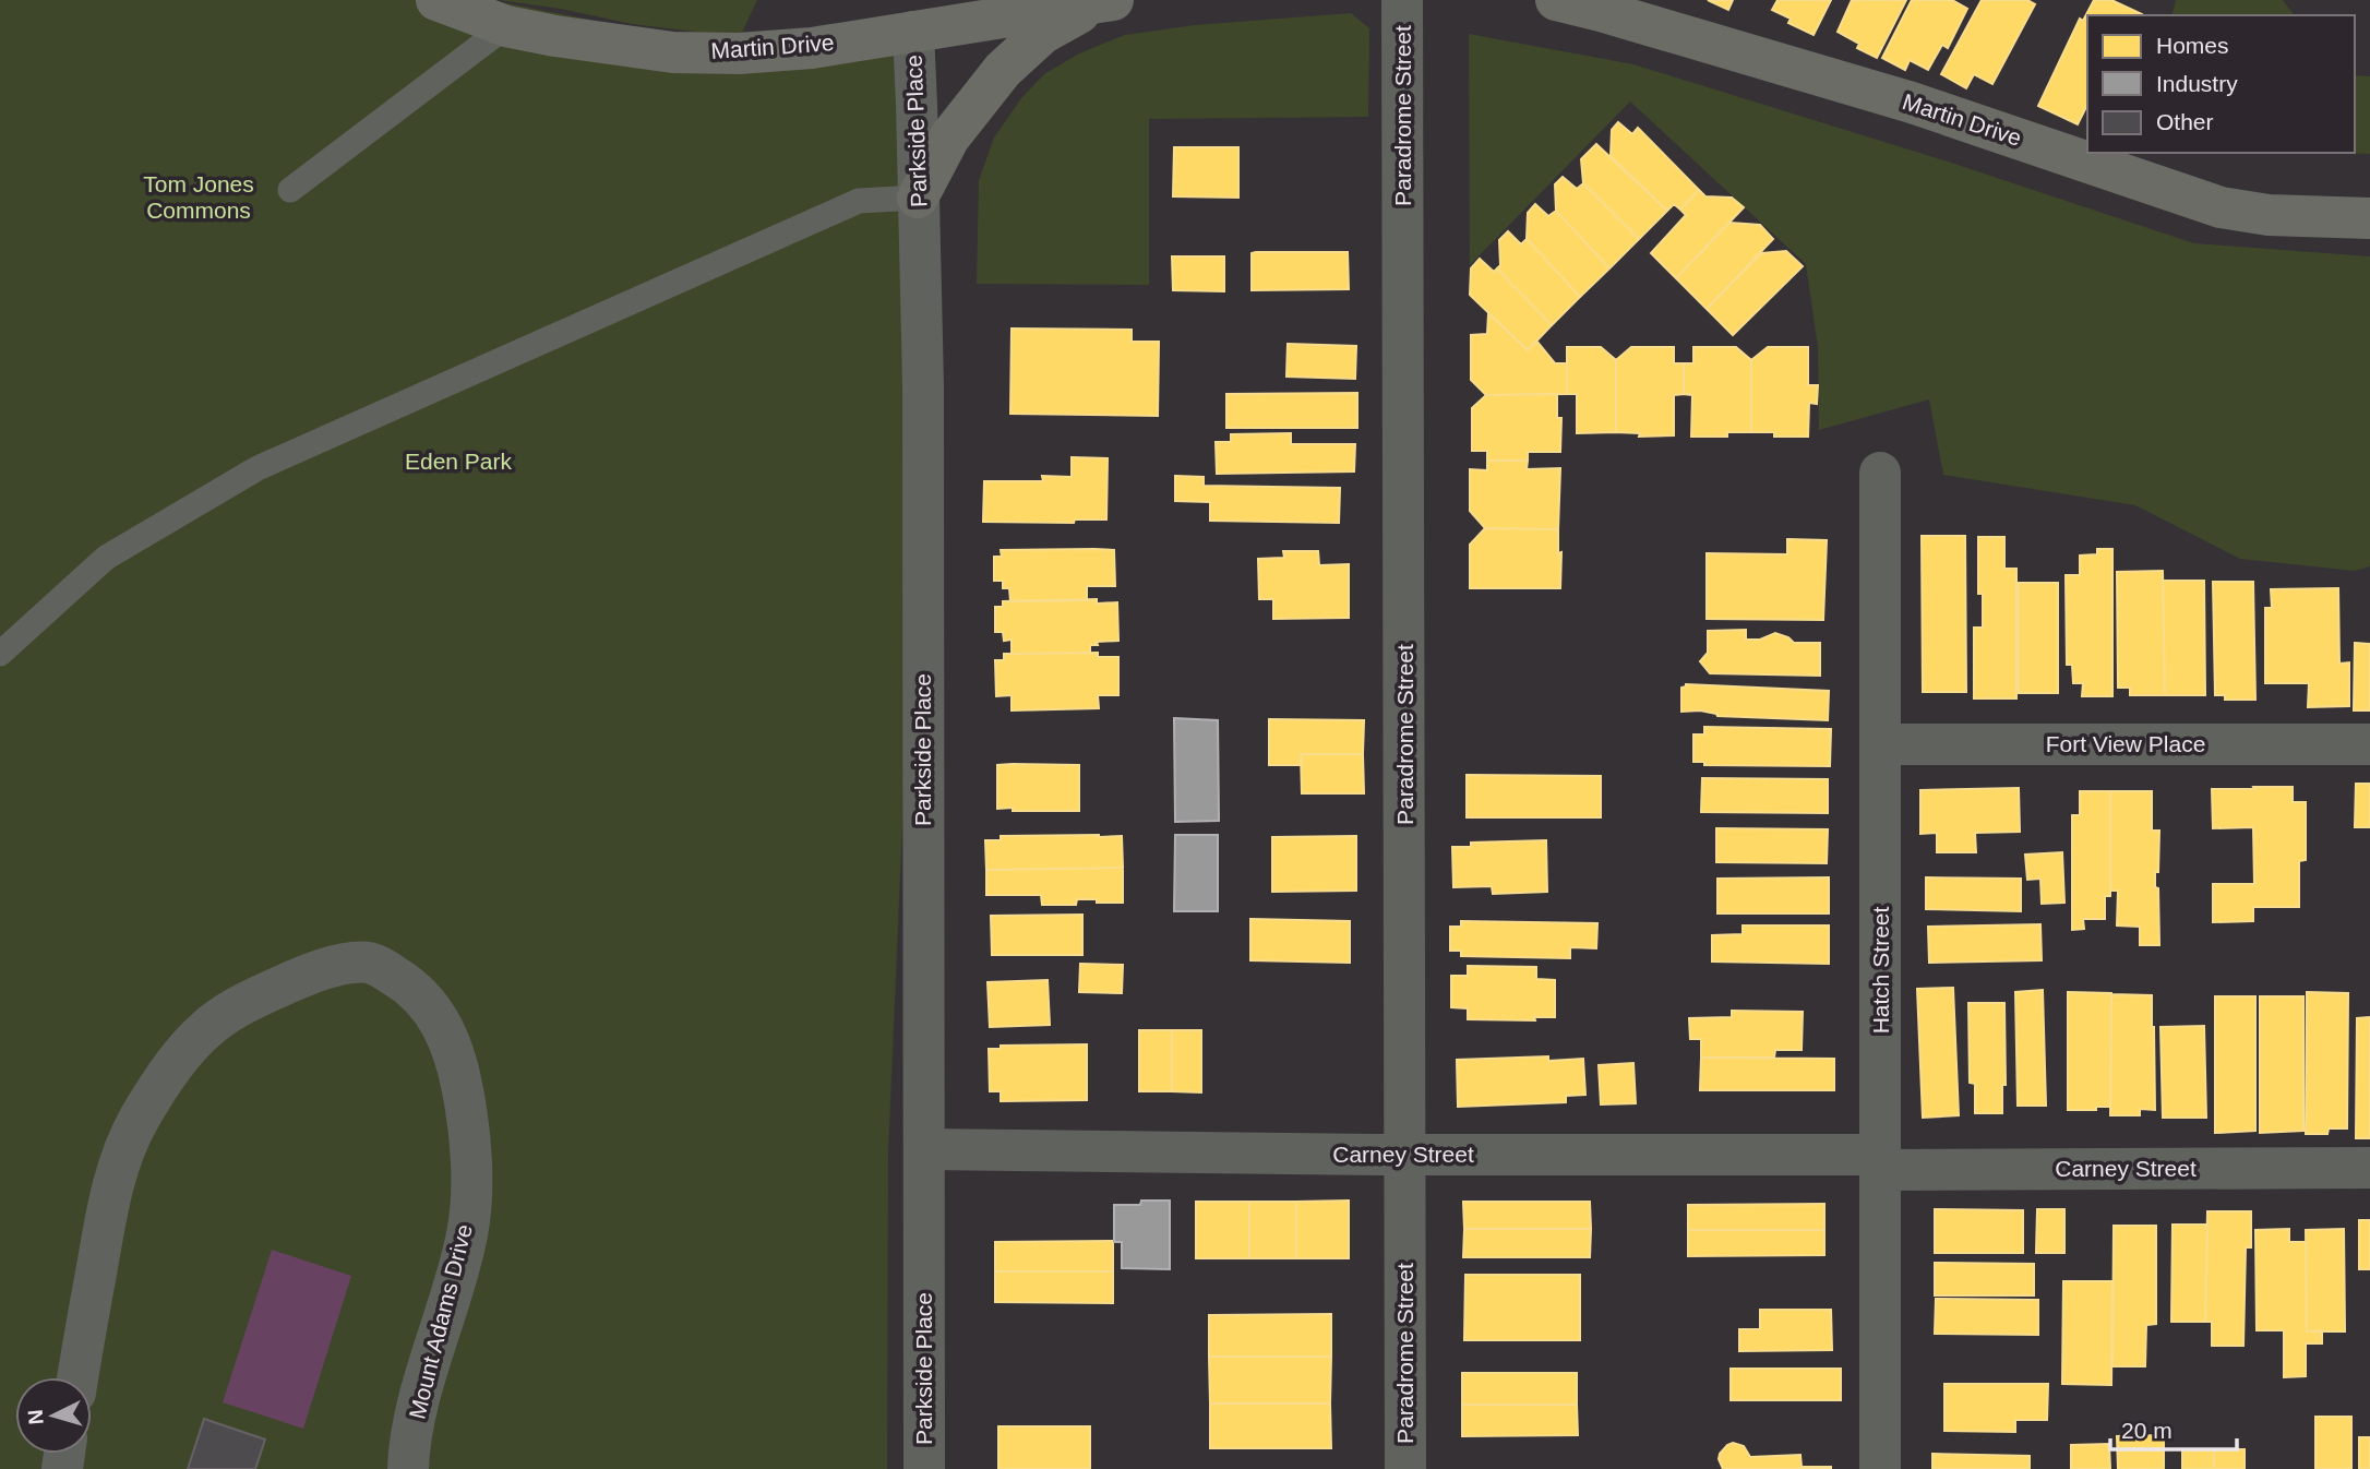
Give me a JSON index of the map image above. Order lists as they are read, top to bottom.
{
  "streets": {
    "street": [
      "Martin Drive",
      "Paradrome Street",
      "Parkside Place",
      "Fort View Place",
      "Hatch Street",
      "Carney Street",
      "Mount Adams Drive"
    ]
  },
  "crossings": [
    ["Martin Drive", "Parkside Place"],
    ["Paradrome Street", "Carney Street"],
    ["Parkside Place", "Carney Street"],
    ["Fort View Place", "Hatch Street"],
    ["Hatch Street", "Carney Street"]
  ],
  "parks": ["Tom Jones Commons", "Eden Park"],
  "legend": ["Homes", "Industry", "Other"],
  "scale_bar": "20 m",
  "north": "left"
}
